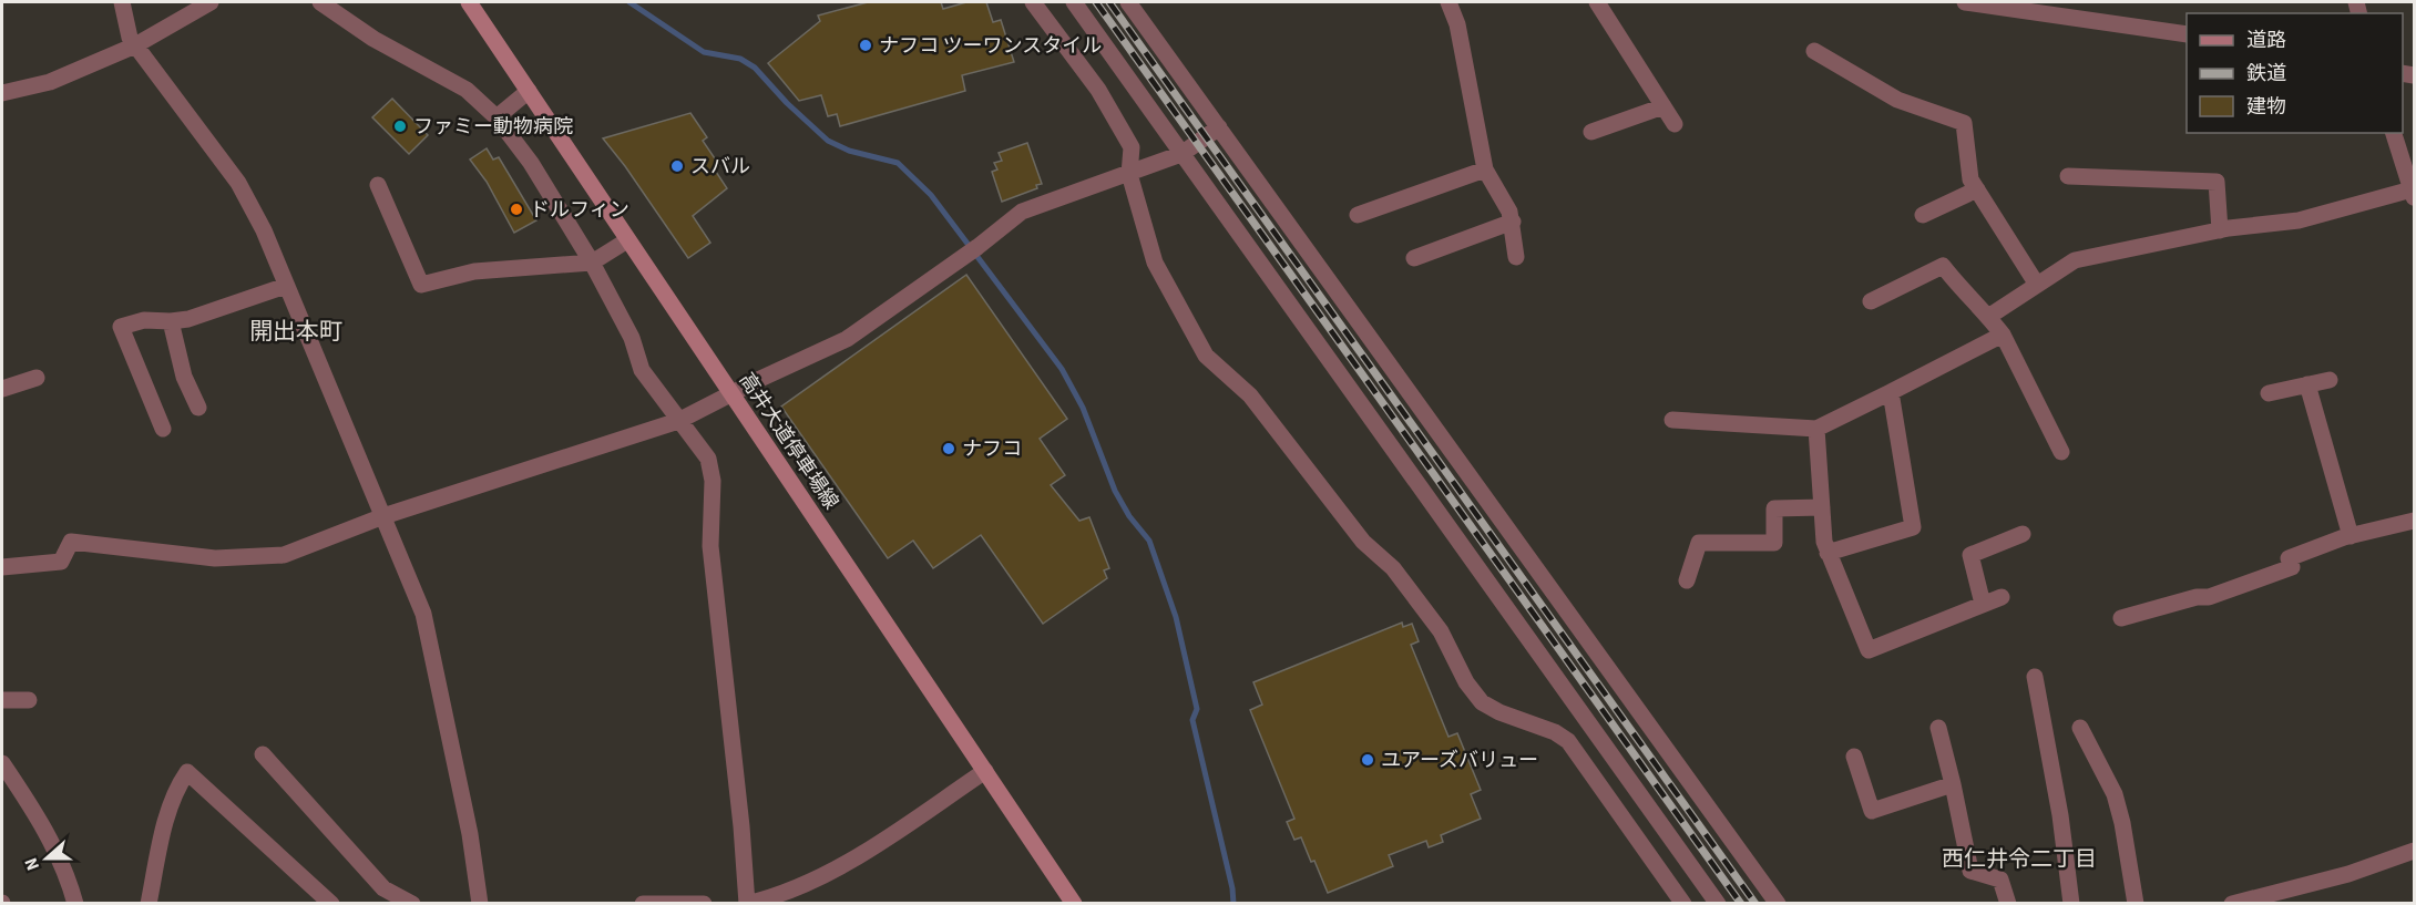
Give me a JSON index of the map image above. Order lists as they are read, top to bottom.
{
  "streets": {
    "main road": ["高井大道停車場線"]
  },
  "districts": ["開出本町", "西仁井令二丁目"],
  "places": [
    "ナフコ ツーワンスタイル",
    "ファミー動物病院",
    "スバル",
    "ドルフィン",
    "ナフコ",
    "ユアーズバリュー"
  ],
  "legend": ["道路", "鉄道", "建物"],
  "north": "left"
}
